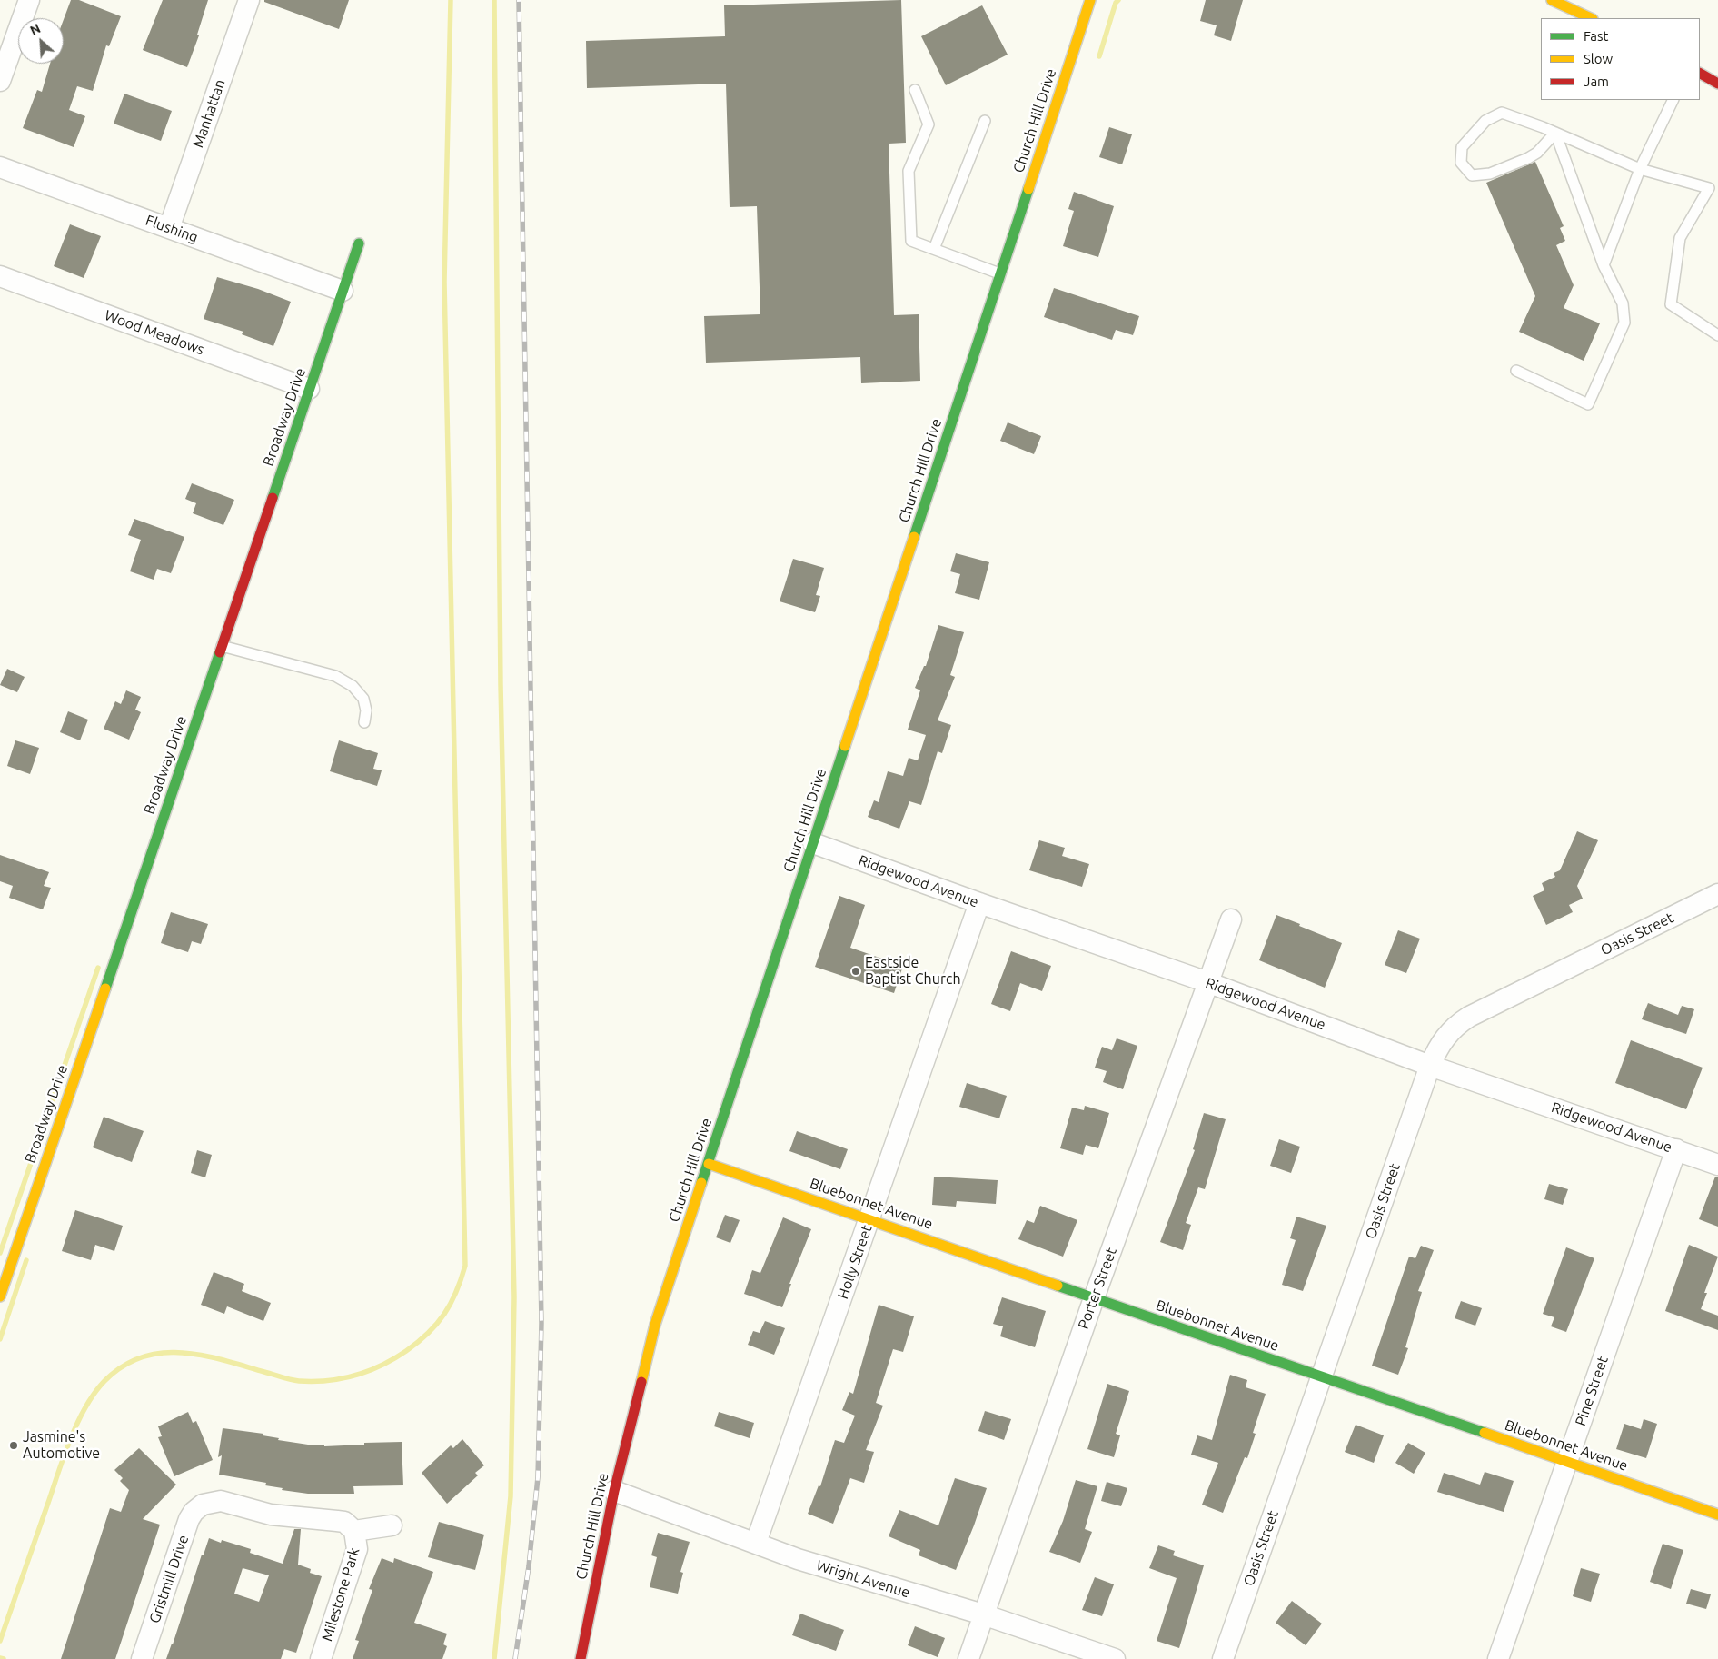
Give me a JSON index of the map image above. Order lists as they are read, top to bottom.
{
  "streets": {
    "street": [
      "Manhattan",
      "Church Hill Drive",
      "Flushing",
      "Wood Meadows",
      "Broadway Drive",
      "Ridgewood Avenue",
      "Oasis Street",
      "Bluebonnet Avenue",
      "Holly Street",
      "Porter Street",
      "Pine Street",
      "Gristmill Drive",
      "Wright Avenue",
      "Milestone Park"
    ]
  },
  "crossings": [
    ["Manhattan", "Flushing"],
    ["Church Hill Drive", "Ridgewood Avenue"],
    ["Church Hill Drive", "Bluebonnet Avenue"],
    ["Church Hill Drive", "Wright Avenue"],
    ["Flushing", "Broadway Drive"],
    ["Wood Meadows", "Broadway Drive"],
    ["Ridgewood Avenue", "Oasis Street"],
    ["Ridgewood Avenue", "Holly Street"],
    ["Ridgewood Avenue", "Porter Street"],
    ["Ridgewood Avenue", "Pine Street"],
    ["Oasis Street", "Bluebonnet Avenue"],
    ["Bluebonnet Avenue", "Holly Street"],
    ["Bluebonnet Avenue", "Porter Street"],
    ["Bluebonnet Avenue", "Pine Street"],
    ["Holly Street", "Wright Avenue"],
    ["Porter Street", "Wright Avenue"],
    ["Gristmill Drive", "Milestone Park"]
  ],
  "places": ["Eastside Baptist Church", "Jasmine's Automotive"],
  "legend": ["Fast", "Slow", "Jam"],
  "north": "top left"
}
